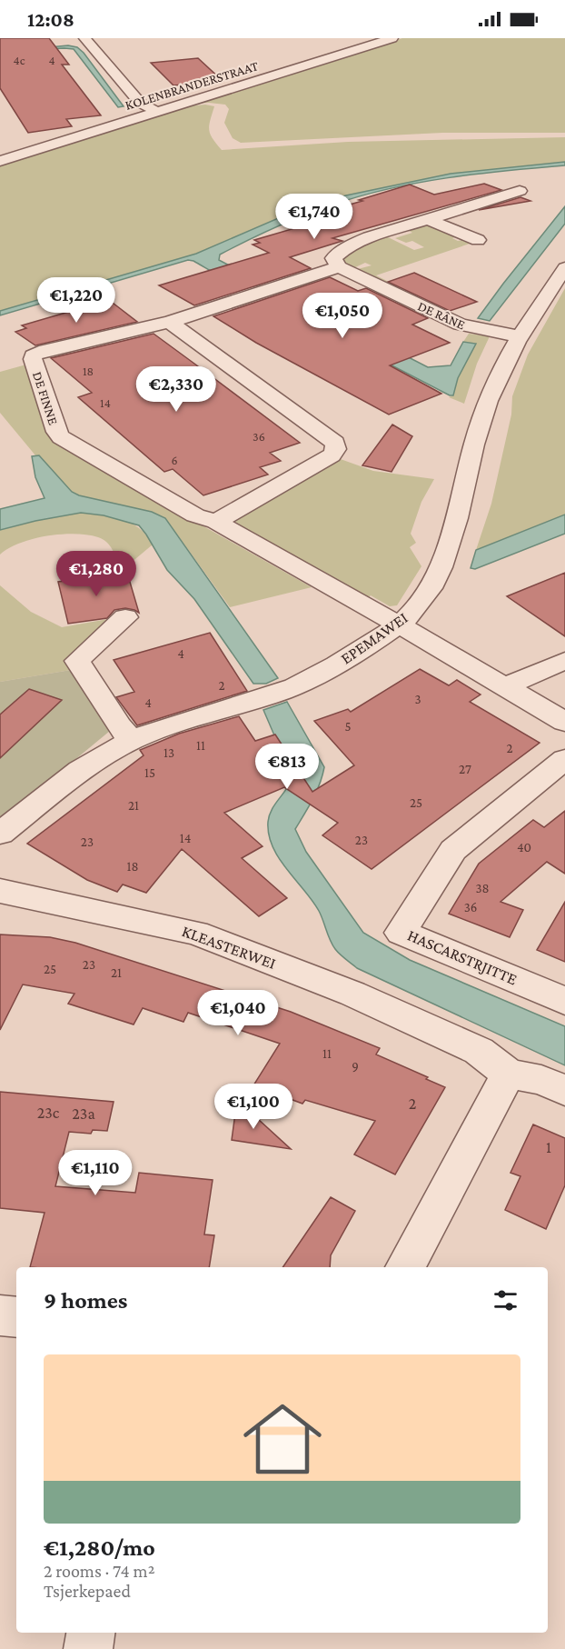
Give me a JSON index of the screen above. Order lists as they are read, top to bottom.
{
  "streets": {
    "street": [
      "KOLENBRANDERSTRAAT",
      "DE RÂNE",
      "DE FINNE",
      "EPEMAWEI",
      "KLEASTERWEI",
      "HASCARSTRJITTE"
    ]
  },
  "crossings": [
    ["DE RÂNE", "DE FINNE"],
    ["DE RÂNE", "EPEMAWEI"],
    ["DE FINNE", "EPEMAWEI"]
  ],
  "house_numbers": [
    "4c",
    "4",
    "18",
    "14",
    "36",
    "6",
    "4",
    "2",
    "3",
    "4",
    "5",
    "11",
    "2",
    "13",
    "27",
    "15",
    "25",
    "21",
    "14",
    "23",
    "23",
    "40",
    "18",
    "38",
    "36",
    "23",
    "25",
    "21",
    "11",
    "9",
    "2",
    "23c",
    "23a",
    "1"
  ],
  "page": {
    "status": "12:08",
    "price": [
      "€1,740",
      "€1,220",
      "€1,050",
      "€2,330",
      "€1,280",
      "€813",
      "€1,040",
      "€1,100",
      "€1,110"
    ],
    "heading": "9 homes",
    "list": [
      {
        "name": "€1,280/mo",
        "note": "2 rooms · 74 m² · Tsjerkepaed"
      }
    ]
  }
}
